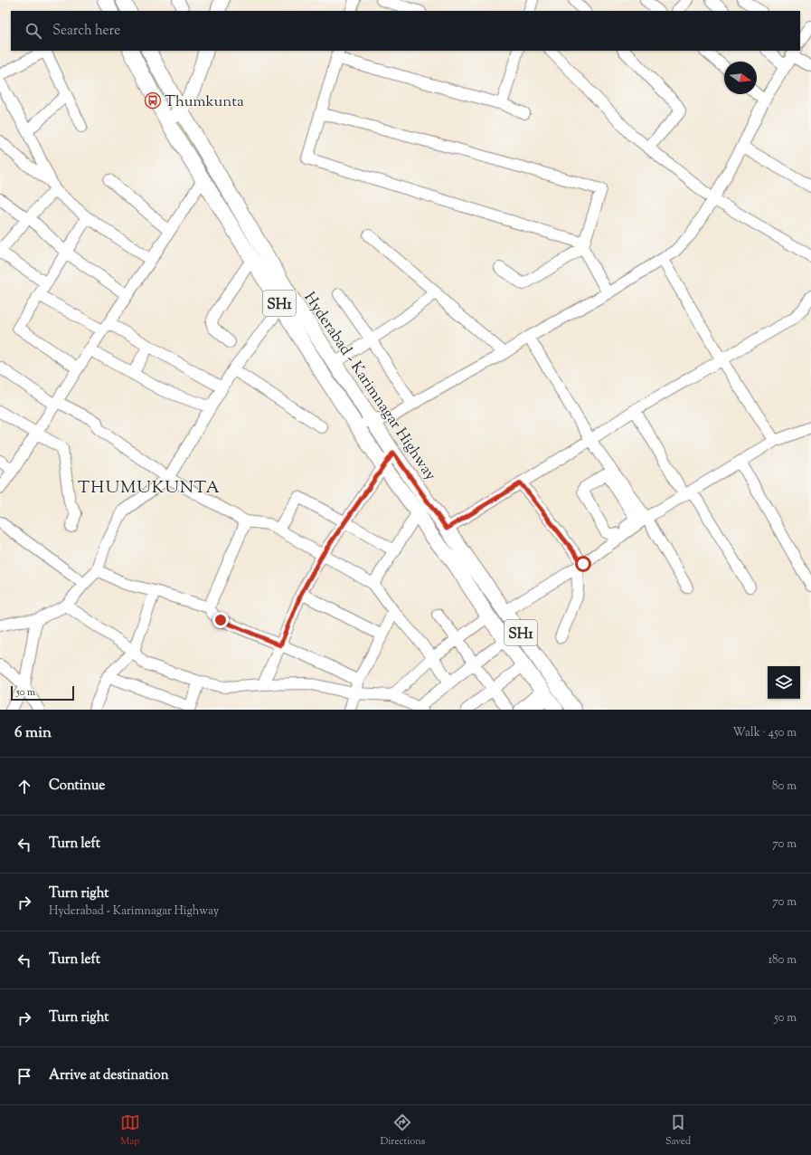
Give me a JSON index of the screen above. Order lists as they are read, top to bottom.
{
  "streets": {
    "main road": ["SH1", "Hyderabad - Karimnagar Highway"]
  },
  "districts": ["THUMUKUNTA"],
  "places": {
    "bus stop": ["Thumkunta"]
  },
  "scale_bar": "50 m",
  "north": "right",
  "page": {
    "search": "Search here",
    "scale": "50 m",
    "heading": ["6 min", "Walk · 450 m"],
    "list": [
      ["Continue", "80 m"],
      ["Turn left", "70 m"],
      ["Turn right", "Hyderabad - Karimnagar Highway", "70 m"],
      ["Turn left", "180 m"],
      ["Turn right", "50 m"],
      "Arrive at destination"
    ],
    "nav": ["Map", "Directions", "Saved"]
  }
}
